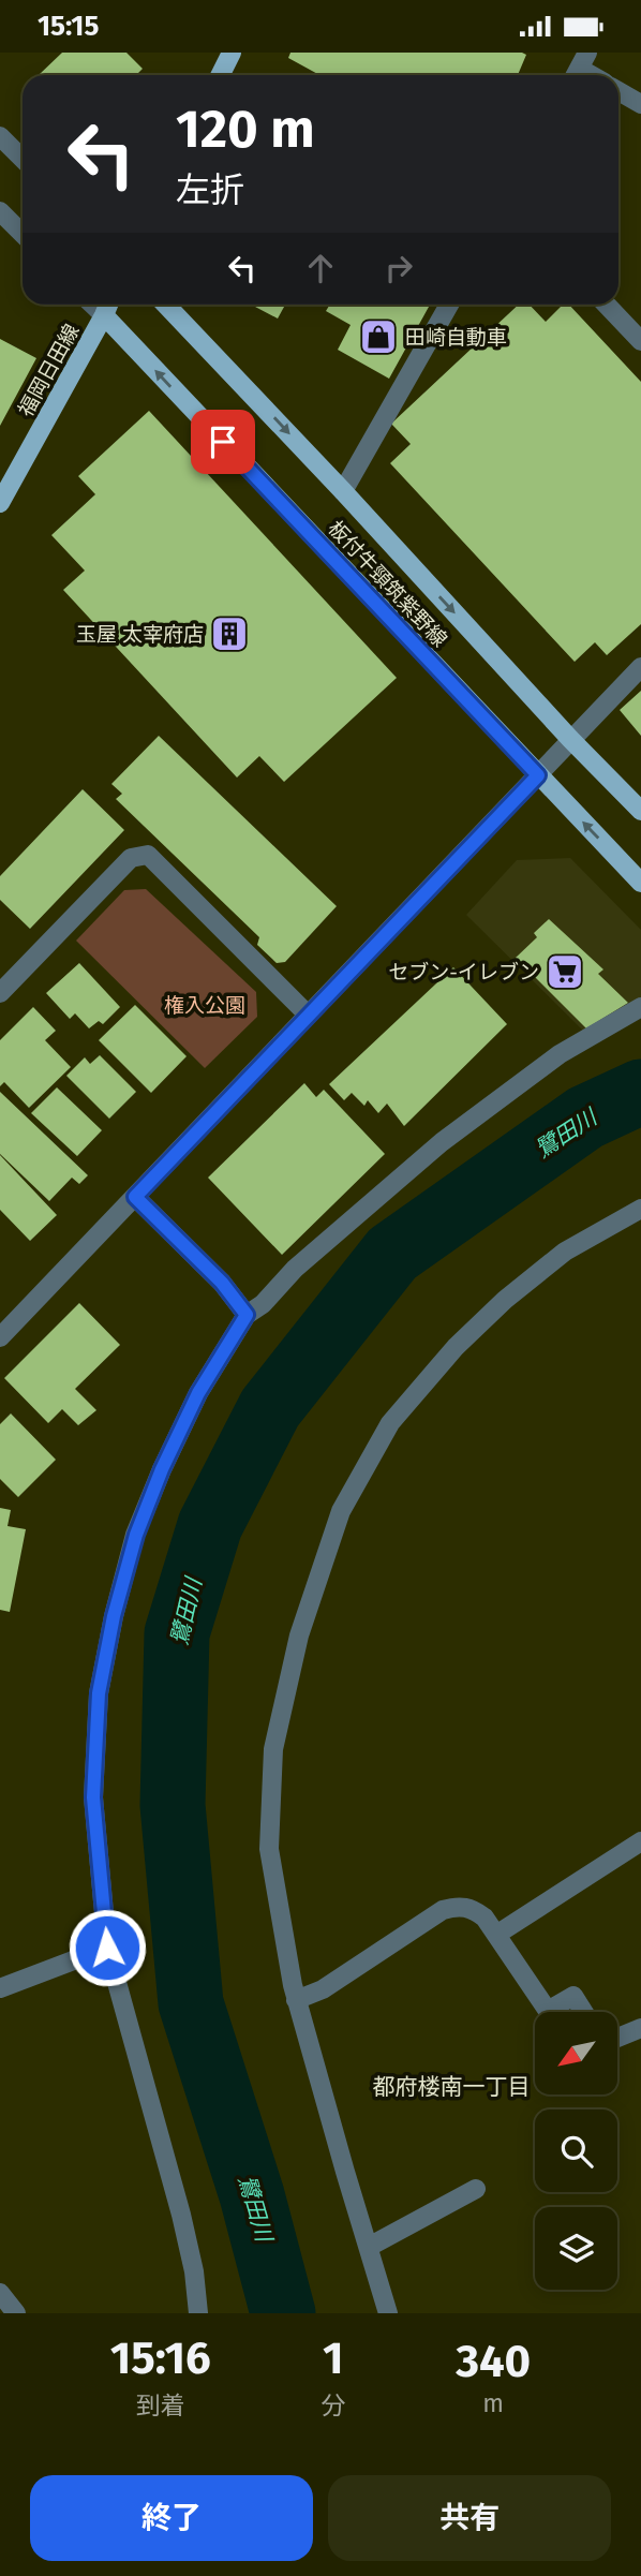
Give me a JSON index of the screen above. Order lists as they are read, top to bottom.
{
  "streets": {
    "main road": ["福岡日田線", "板付牛頸筑紫野線"]
  },
  "crossings": [
    ["福岡日田線", "板付牛頸筑紫野線"]
  ],
  "districts": ["都府楼南一丁目"],
  "water": ["鷺田川"],
  "parks": ["権入公園"],
  "places": {
    "shop": ["田崎自動車"],
    "building": ["玉屋 太宰府店"],
    "supermarket": ["セブン-イレブン"]
  },
  "north": "bottom left",
  "page": {
    "status": "15:15",
    "turn": ["120 m", "左折"],
    "eta": [
      "15:16",
      "到着",
      "1",
      "分",
      "340",
      "m"
    ],
    "buttons": ["終了", "共有"]
  }
}
